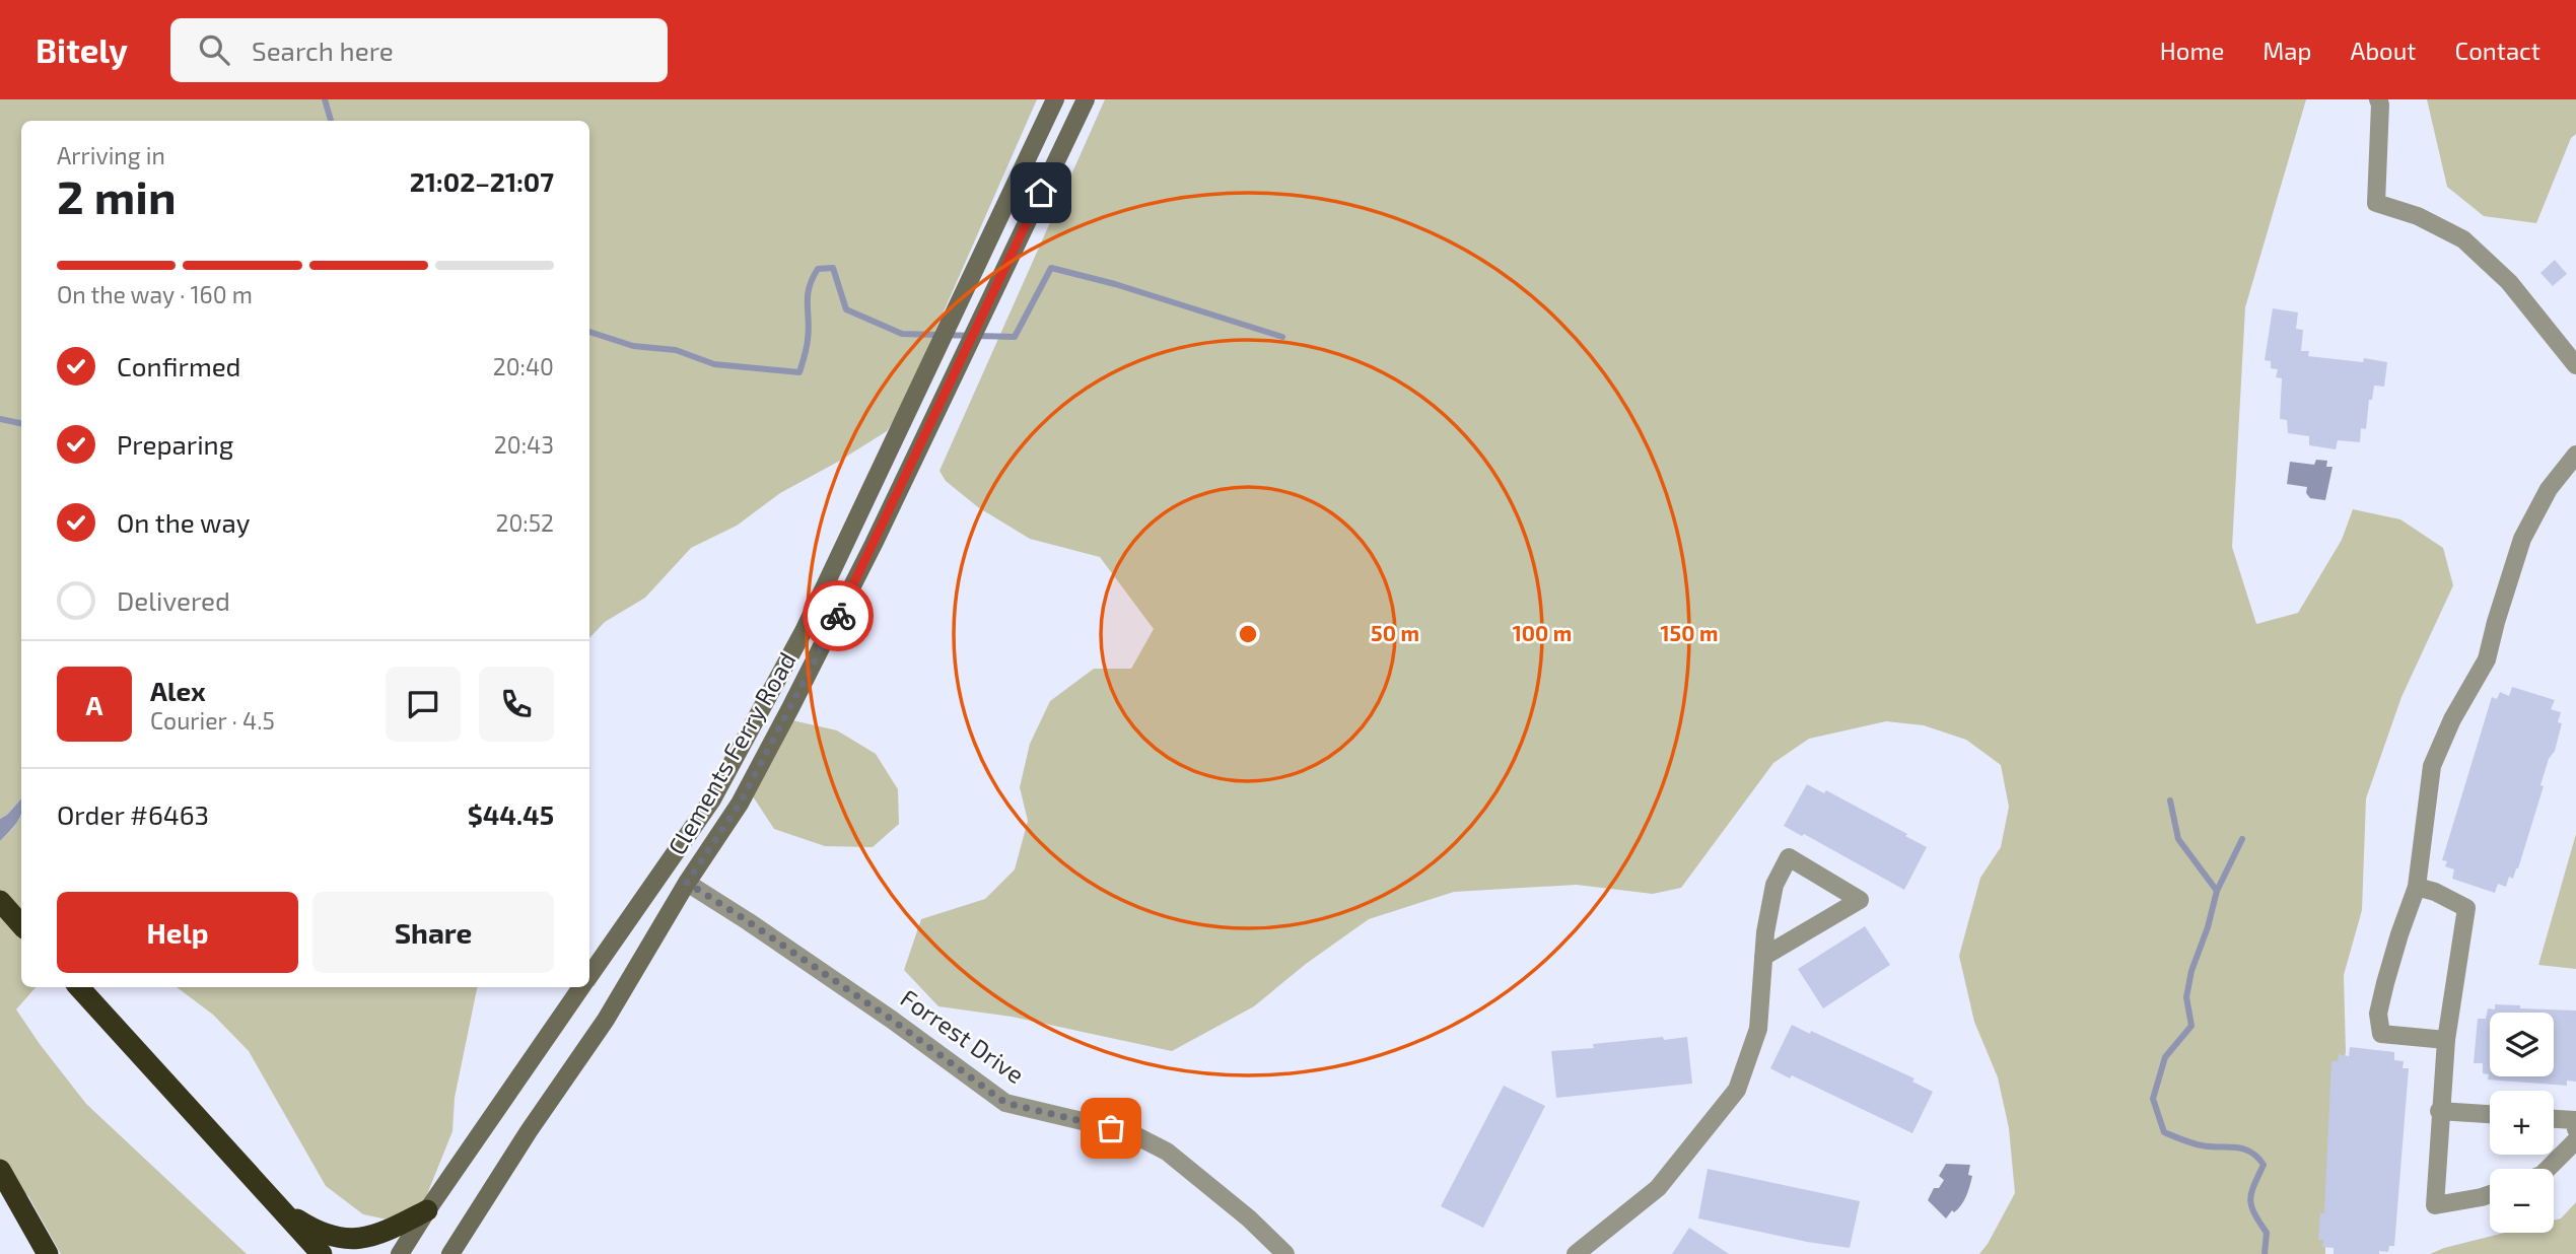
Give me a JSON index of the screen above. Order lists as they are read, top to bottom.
{
  "streets": {
    "main road": ["Clements Ferry Road"],
    "street": ["Forrest Drive"]
  },
  "crossings": [
    ["Clements Ferry Road", "Forrest Drive"]
  ],
  "page": {
    "header": "Bitely",
    "search": "Search here",
    "nav": [
      "Home",
      "Map",
      "About",
      "Contact"
    ],
    "heading": ["2 min", "Arriving in", "21:02–21:07"],
    "panel": [
      "Alex",
      "Courier · 4.5",
      "Order #6463",
      "$44.45"
    ],
    "bar": "On the way · 160 m",
    "list": [
      ["Confirmed", "20:40"],
      ["Preparing", "20:43"],
      ["On the way", "20:52"],
      "Delivered"
    ],
    "round": "A",
    "buttons": ["Help", "Share"],
    "map_buttons": ["+", "−"]
  },
  "rings": ["50 m", "100 m", "150 m"]
}
